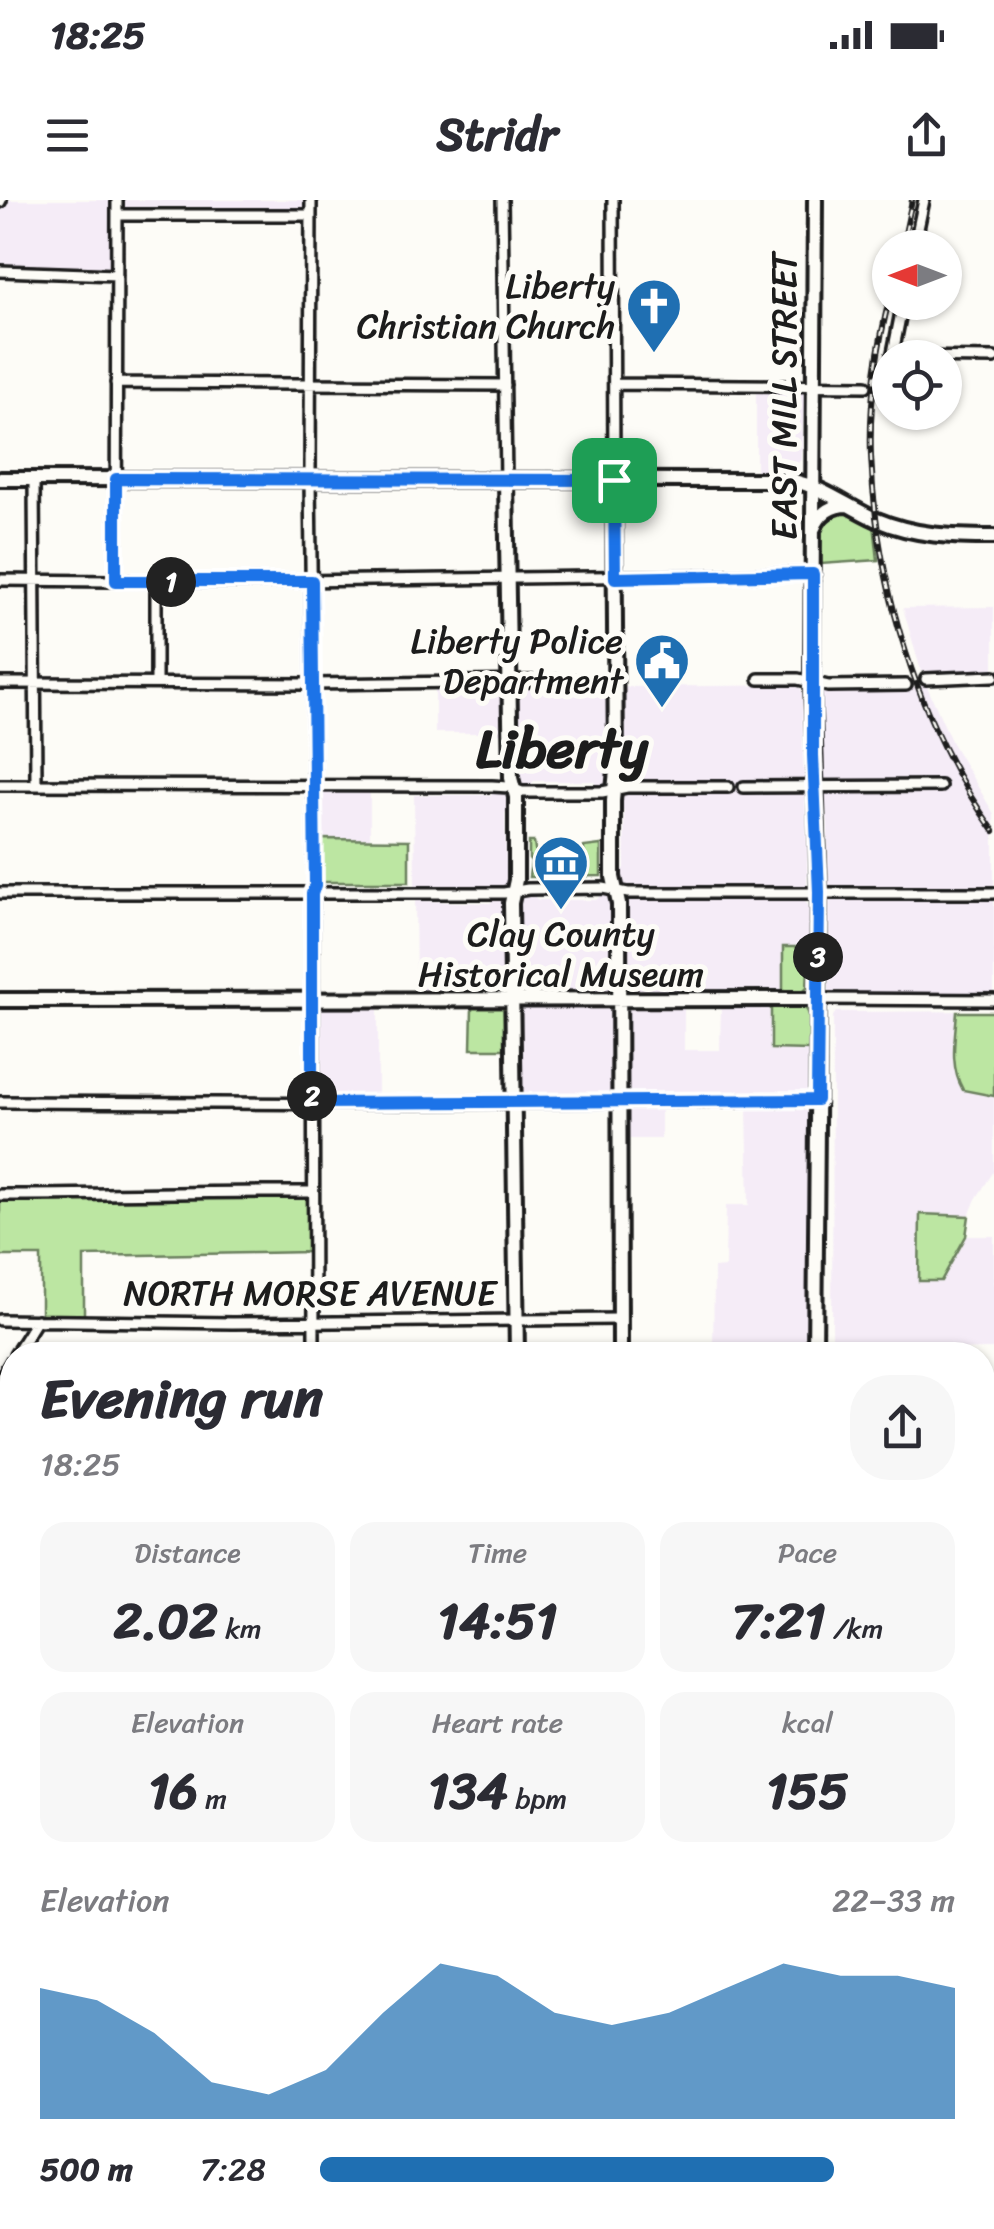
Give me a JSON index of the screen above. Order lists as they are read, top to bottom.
{
  "streets": {
    "street": ["EAST MILL STREET", "NORTH MORSE AVENUE"]
  },
  "districts": ["Liberty"],
  "places": {
    "church": ["Liberty Christian Church"],
    "public building": ["Liberty Police Department"],
    "museum": ["Clay County Historical Museum"]
  },
  "north": "left",
  "page": {
    "status": "18:25",
    "header": "Stridr",
    "pins": ["1", "3", "2"],
    "heading": ["Evening run", "18:25"],
    "stats": [
      ["Distance", "2.02 km"],
      ["Time", "14:51"],
      ["Pace", "7:21 /km"],
      ["Elevation", "16 m"],
      ["Heart rate", "134 bpm"],
      ["kcal", "155"]
    ],
    "chart": ["Elevation", "22–33 m"],
    "list": [
      {
        "name": "500 m",
        "note": "7:28"
      }
    ]
  }
}
